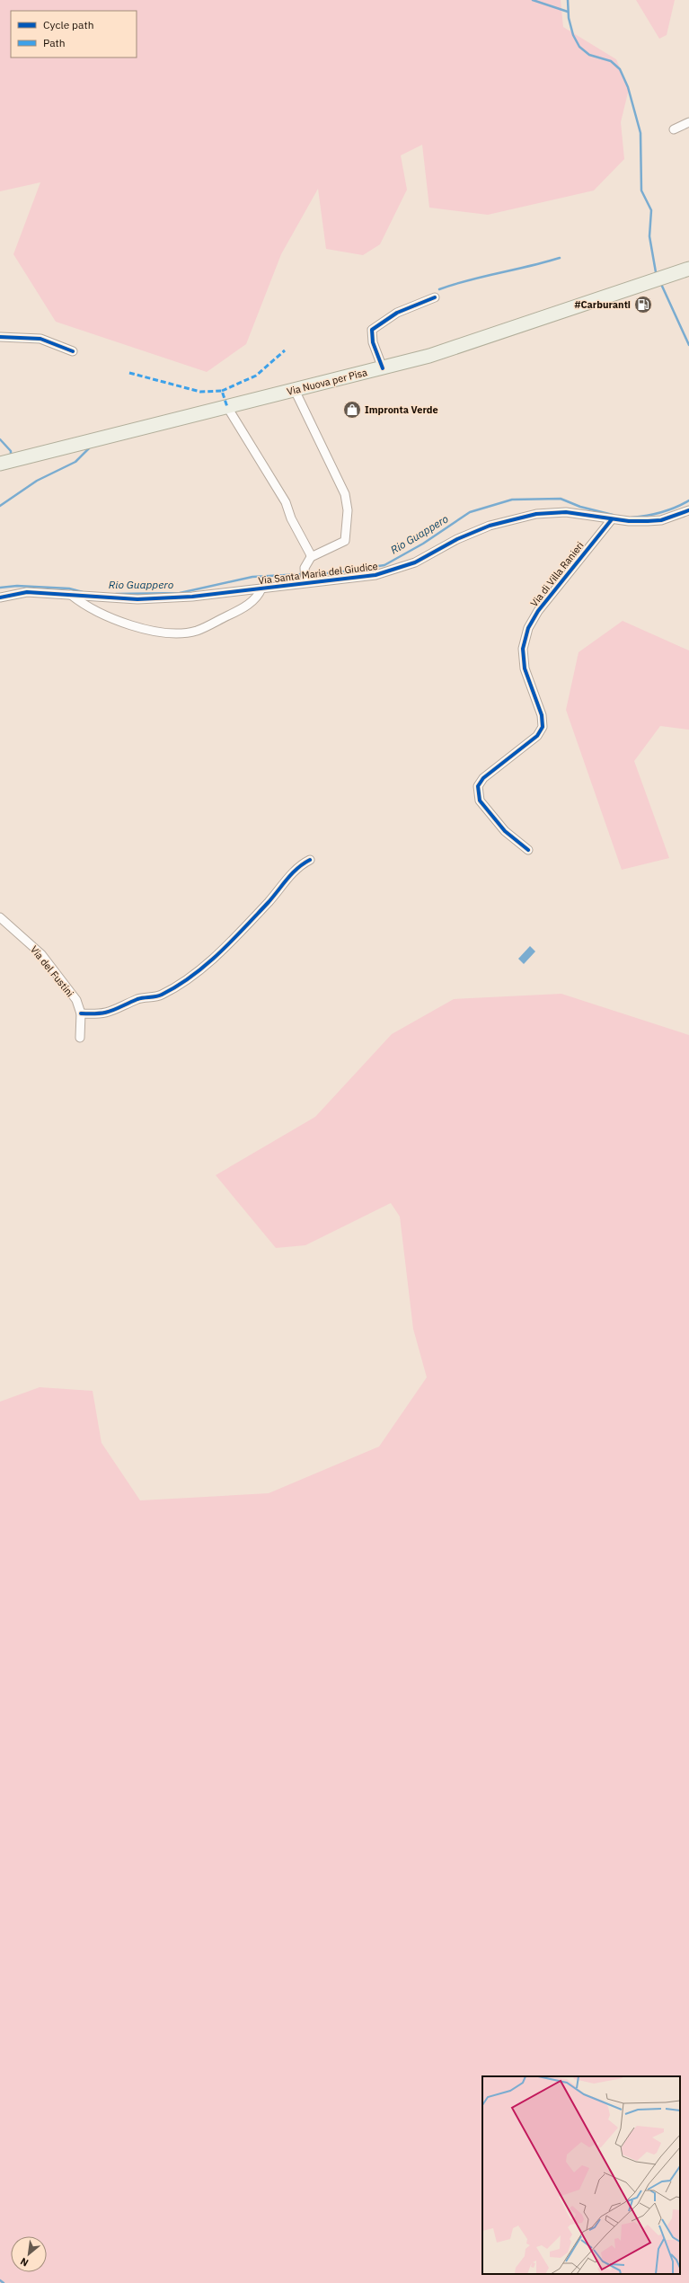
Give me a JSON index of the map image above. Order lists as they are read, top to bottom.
{
  "streets": {
    "main road": ["Via Nuova per Pisa"],
    "street": ["Via Santa Maria del Giudice", "Via di Villa Ranieri", "Via del Fustini"]
  },
  "crossings": [
    ["Via Santa Maria del Giudice", "Via di Villa Ranieri"]
  ],
  "water": ["Rio Guappero"],
  "places": {
    "fuel station": ["#Carburanti"],
    "shop": ["Impronta Verde"]
  },
  "legend": ["Cycle path", "Path"],
  "north": "bottom left"
}
